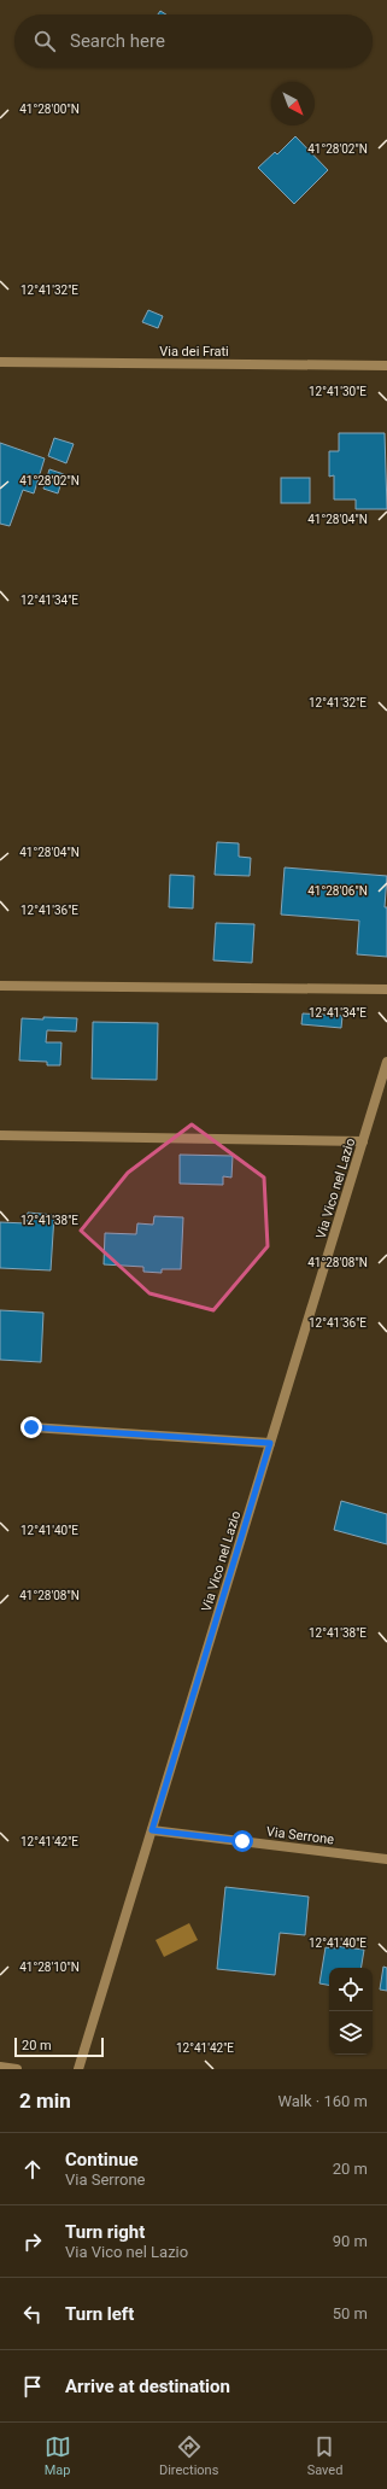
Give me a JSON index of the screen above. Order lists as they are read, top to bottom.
{
  "streets": {
    "street": ["Via dei Frati", "Via Vico nel Lazio", "Via Serrone"]
  },
  "crossings": [
    ["Via Vico nel Lazio", "Via Serrone"]
  ],
  "scale_bar": "20 m",
  "north": "bottom right",
  "page": {
    "search": "Search here",
    "scale": "20 m",
    "heading": ["2 min", "Walk · 160 m"],
    "list": [
      ["Continue", "Via Serrone", "20 m"],
      ["Turn right", "Via Vico nel Lazio", "90 m"],
      ["Turn left", "50 m"],
      "Arrive at destination"
    ],
    "nav": ["Map", "Directions", "Saved"]
  },
  "coordinates": [
    "41°28'00\"N",
    "41°28'02\"N",
    "12°41'32\"E",
    "12°41'30\"E",
    "41°28'04\"N",
    "12°41'34\"E",
    "41°28'06\"N",
    "12°41'36\"E",
    "12°41'38\"E",
    "41°28'08\"N",
    "12°41'40\"E",
    "12°41'42\"E",
    "41°28'10\"N"
  ]
}
